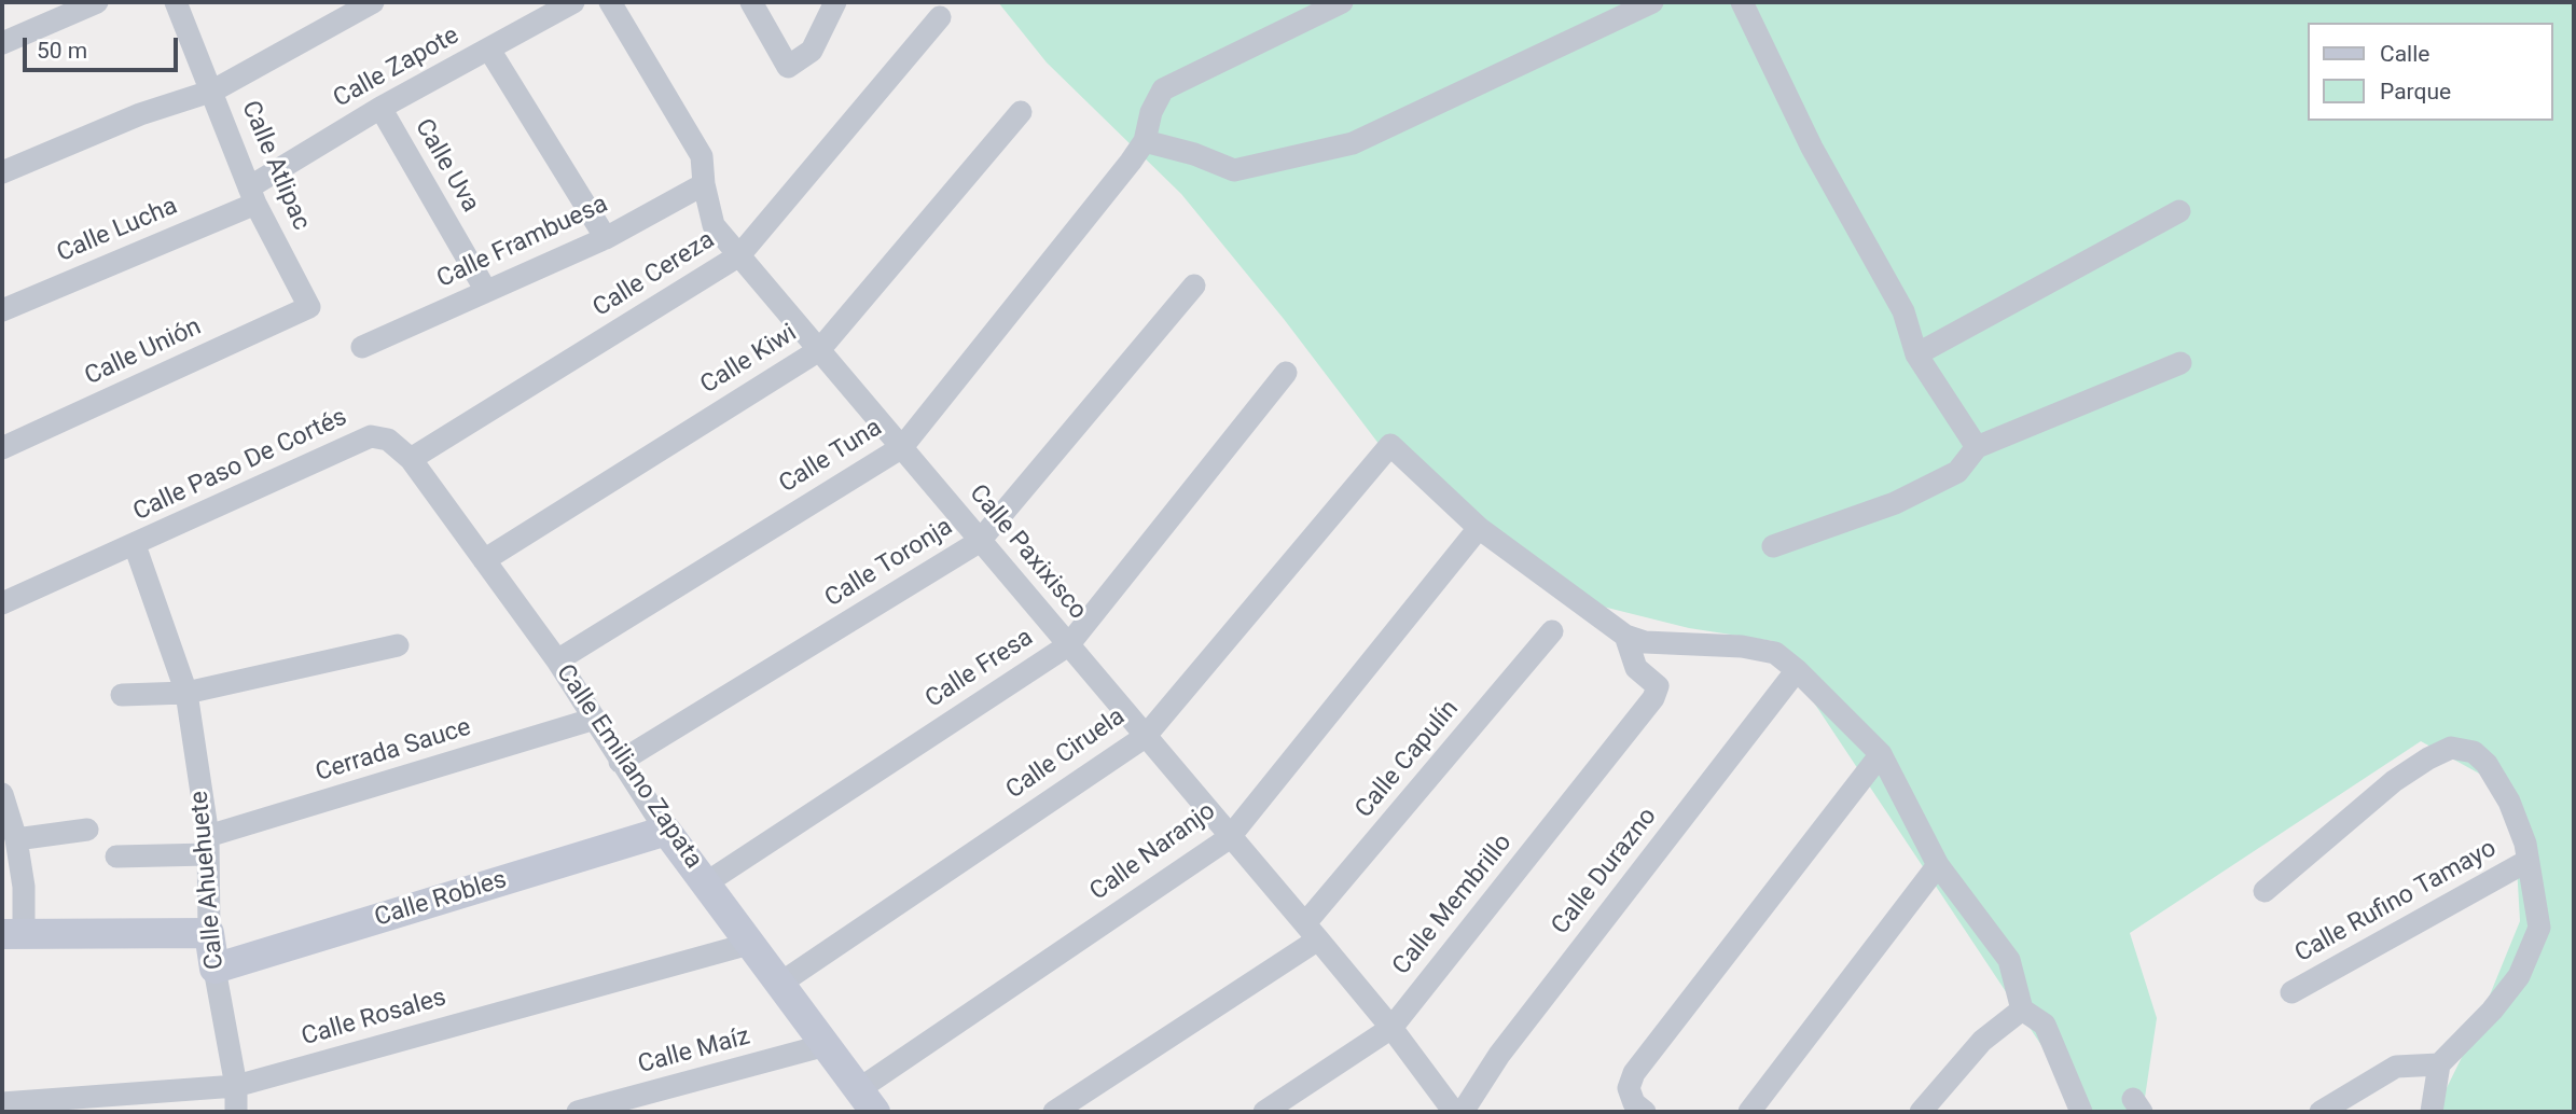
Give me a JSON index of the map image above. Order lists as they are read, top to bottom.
{
  "streets": {
    "main road": ["Calle Emiliano Zapata", "Calle Ahuehuete", "Calle Robles"],
    "street": [
      "Calle Zapote",
      "Calle Atlipac",
      "Calle Uva",
      "Calle Lucha",
      "Calle Frambuesa",
      "Calle Cereza",
      "Calle Unión",
      "Calle Kiwi",
      "Calle Tuna",
      "Calle Paso De Cortés",
      "Calle Paxixisco",
      "Calle Toronja",
      "Calle Fresa",
      "Cerrada Sauce",
      "Calle Ciruela",
      "Calle Capulín",
      "Calle Naranjo",
      "Calle Durazno",
      "Calle Rufino Tamayo",
      "Calle Membrillo",
      "Calle Rosales",
      "Calle Maíz"
    ]
  },
  "crossings": [
    ["Calle Zapote", "Calle Atlipac"],
    ["Calle Zapote", "Calle Uva"],
    ["Calle Zapote", "Calle Lucha"],
    ["Calle Atlipac", "Calle Lucha"],
    ["Calle Atlipac", "Calle Unión"],
    ["Calle Uva", "Calle Frambuesa"],
    ["Calle Frambuesa", "Calle Paxixisco"],
    ["Calle Cereza", "Calle Paxixisco"],
    ["Calle Cereza", "Calle Emiliano Zapata"],
    ["Calle Kiwi", "Calle Paxixisco"],
    ["Calle Kiwi", "Calle Emiliano Zapata"],
    ["Calle Tuna", "Calle Paxixisco"],
    ["Calle Tuna", "Calle Emiliano Zapata"],
    ["Calle Paso De Cortés", "Calle Emiliano Zapata"],
    ["Calle Paso De Cortés", "Calle Ahuehuete"],
    ["Calle Paxixisco", "Calle Toronja"],
    ["Calle Paxixisco", "Calle Fresa"],
    ["Calle Paxixisco", "Calle Ciruela"],
    ["Calle Paxixisco", "Calle Capulín"],
    ["Calle Paxixisco", "Calle Naranjo"],
    ["Calle Paxixisco", "Calle Membrillo"],
    ["Calle Toronja", "Calle Emiliano Zapata"],
    ["Calle Fresa", "Calle Emiliano Zapata"],
    ["Cerrada Sauce", "Calle Emiliano Zapata"],
    ["Cerrada Sauce", "Calle Ahuehuete"],
    ["Calle Ciruela", "Calle Emiliano Zapata"],
    ["Calle Ciruela", "Calle Naranjo"],
    ["Calle Emiliano Zapata", "Calle Naranjo"],
    ["Calle Emiliano Zapata", "Calle Robles"],
    ["Calle Emiliano Zapata", "Calle Rosales"],
    ["Calle Emiliano Zapata", "Calle Maíz"],
    ["Calle Ahuehuete", "Calle Robles"],
    ["Calle Ahuehuete", "Calle Rosales"]
  ],
  "legend": ["Calle", "Parque"],
  "scale_bar": "50 m"
}
